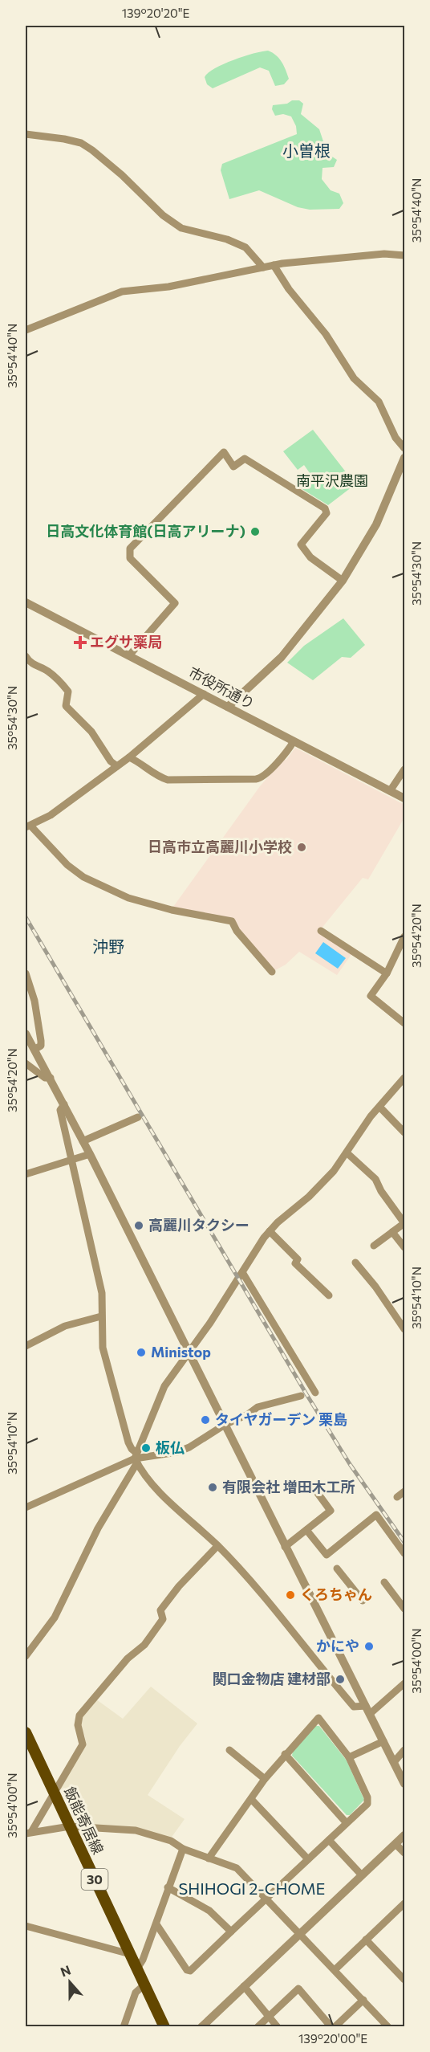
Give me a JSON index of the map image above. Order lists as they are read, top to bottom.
{
  "streets": {
    "main road": ["飯能寄居線", "30"],
    "street": ["市役所通り"]
  },
  "districts": ["小曽根", "沖野", "SHIHOGI 2-CHOME"],
  "parks": ["南平沢農園"],
  "places": {
    "other": [
      "日高文化体育館(日高アリーナ)",
      "日高市立高麗川小学校",
      "高麗川タクシー",
      "Ministop",
      "タイヤガーデン 栗島",
      "板仏",
      "有限会社 増田木工所",
      "くろちゃん",
      "かにや",
      "関口金物店 建材部"
    ],
    "health": ["エグサ薬局"]
  },
  "north": "top",
  "coordinates": [
    "139°20'20\"E",
    "35°54'40\"N",
    "35°54'30\"N",
    "35°54'20\"N",
    "35°54'10\"N",
    "35°54'00\"N",
    "139°20'00\"E"
  ]
}
